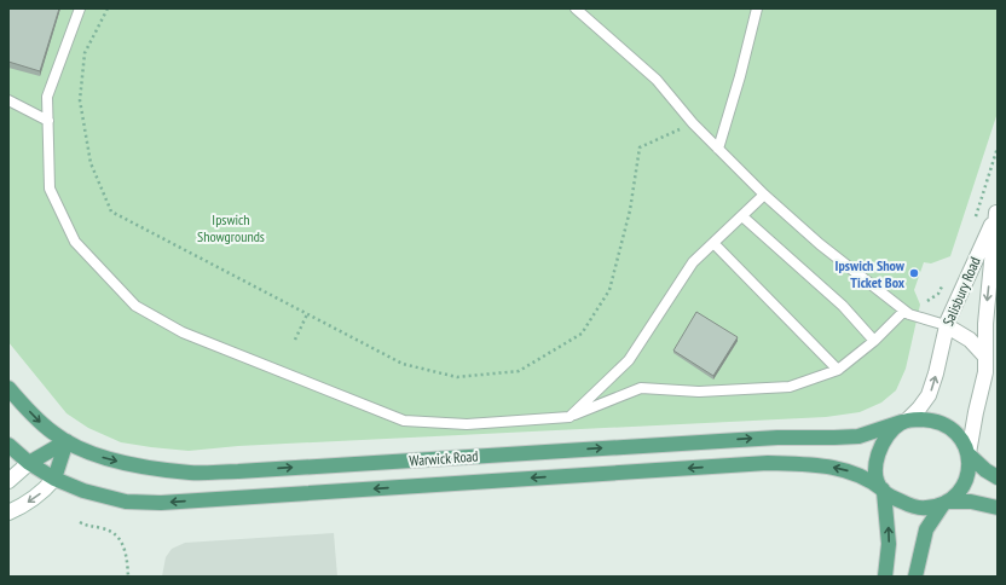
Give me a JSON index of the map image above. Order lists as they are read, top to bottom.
{
  "streets": {
    "main road": ["Warwick Road"],
    "street": ["Salisbury Road"]
  },
  "crossings": [
    ["Salisbury Road", "Warwick Road"]
  ],
  "parks": ["Ipswich Showgrounds"],
  "places": ["Ipswich Show Ticket Box"]
}
